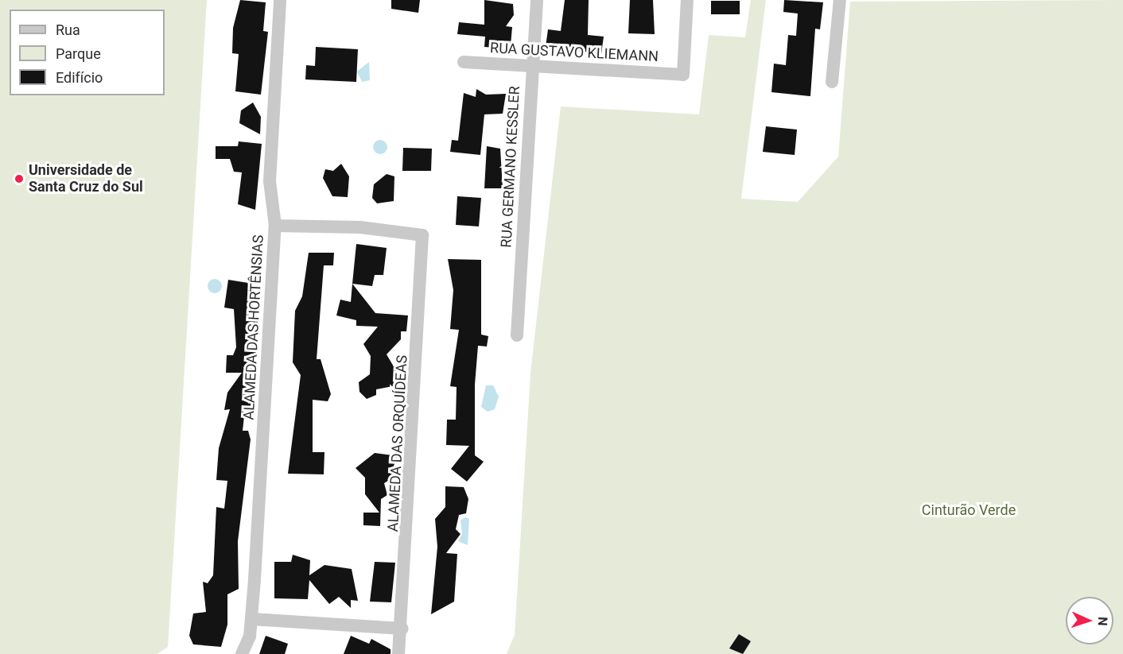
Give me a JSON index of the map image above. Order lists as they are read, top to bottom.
{
  "streets": {
    "street": [
      "RUA GUSTAVO KLIEMANN",
      "RUA GERMANO KESSLER",
      "ALAMEDA DAS HORTÊNSIAS",
      "ALAMEDA DAS ORQUÍDEAS"
    ]
  },
  "crossings": [
    ["RUA GUSTAVO KLIEMANN", "RUA GERMANO KESSLER"],
    ["ALAMEDA DAS HORTÊNSIAS", "ALAMEDA DAS ORQUÍDEAS"]
  ],
  "parks": ["Cinturão Verde"],
  "places": ["Universidade de Santa Cruz do Sul"],
  "legend": ["Rua", "Parque", "Edifício"],
  "north": "right"
}
